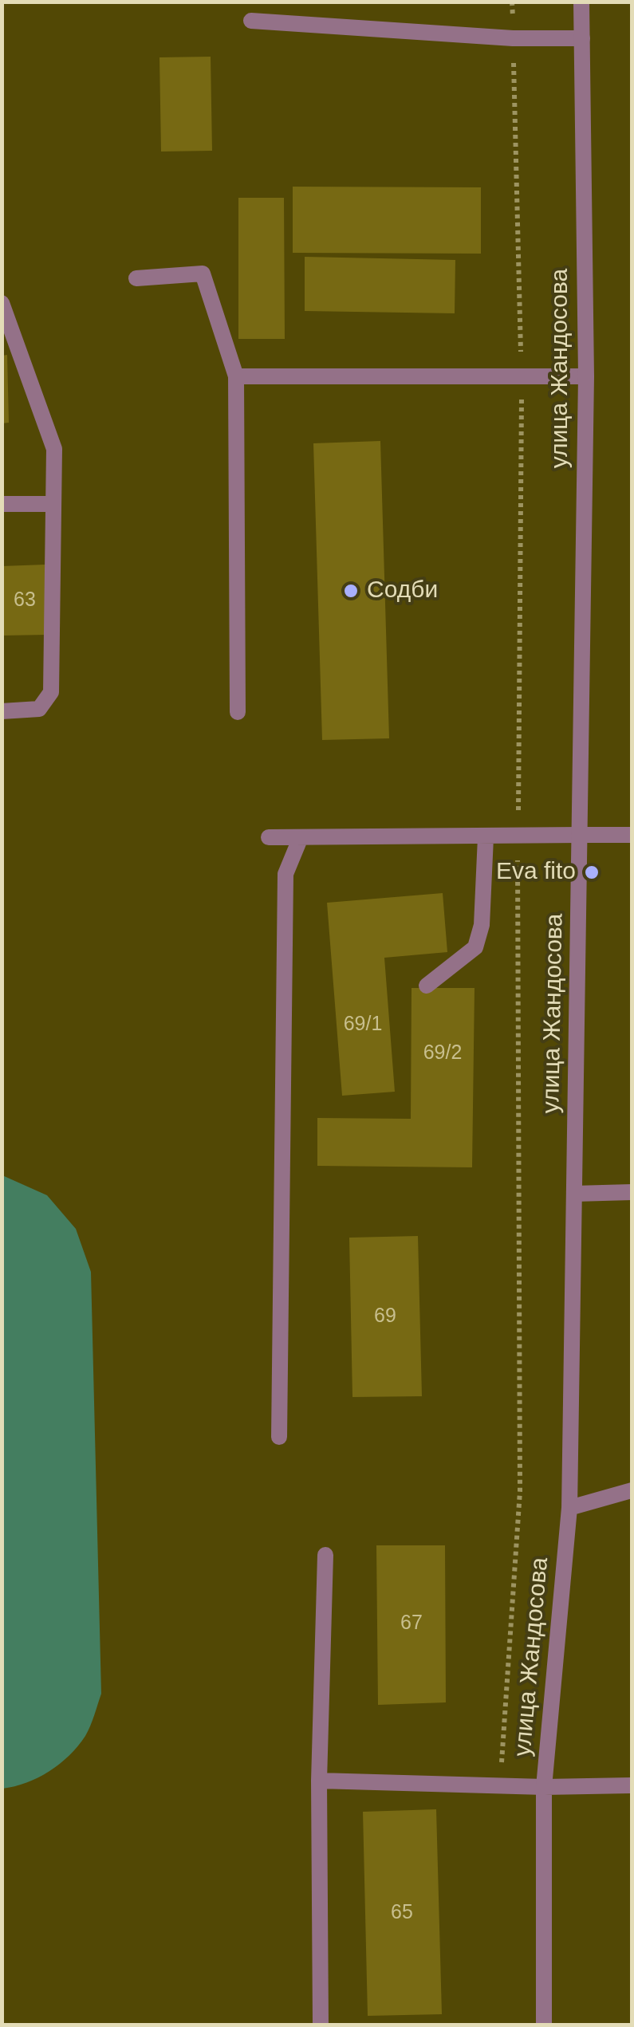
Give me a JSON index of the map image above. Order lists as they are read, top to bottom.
{
  "streets": {
    "street": ["улица Жандосова"]
  },
  "places": ["Содби", "Eva fito"],
  "house_numbers": [
    "63",
    "69/1",
    "69/2",
    "69",
    "67",
    "65"
  ]
}
